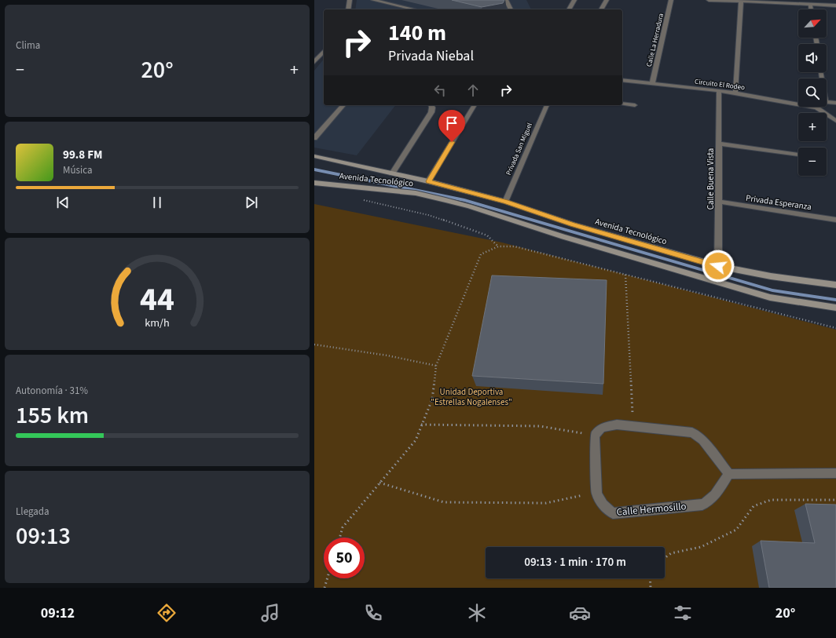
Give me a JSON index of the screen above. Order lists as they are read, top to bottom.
{
  "streets": {
    "main road": ["Avenida Tecnológico"],
    "street": [
      "Calle La Herradura",
      "Circuito El Rodeo",
      "Privada San Miguel",
      "Calle Buena Vista",
      "Privada Esperanza",
      "Calle Hermosillo"
    ]
  },
  "crossings": [
    ["Calle La Herradura", "Circuito El Rodeo"],
    ["Circuito El Rodeo", "Calle Buena Vista"],
    ["Privada San Miguel", "Avenida Tecnológico"],
    ["Calle Buena Vista", "Avenida Tecnológico"],
    ["Calle Buena Vista", "Privada Esperanza"]
  ],
  "parks": ["Unidad Deportiva \"Estrellas Nogalenses\""],
  "north": "top right",
  "page": {
    "tile": [
      "Clima",
      ["Autonomía · 31%", "155 km"],
      ["Llegada", "09:13"]
    ],
    "map_buttons": ["+", "−"],
    "turn": ["140 m", "Privada Niebal"],
    "heat": ["−", "20°", "+"],
    "song": ["99.8 FM", "Música"],
    "limit": "50",
    "trip": "09:13 · 1 min · 170 m",
    "tabs": ["09:12", "20°"],
    "gauge": ["44", "km/h"]
  }
}
